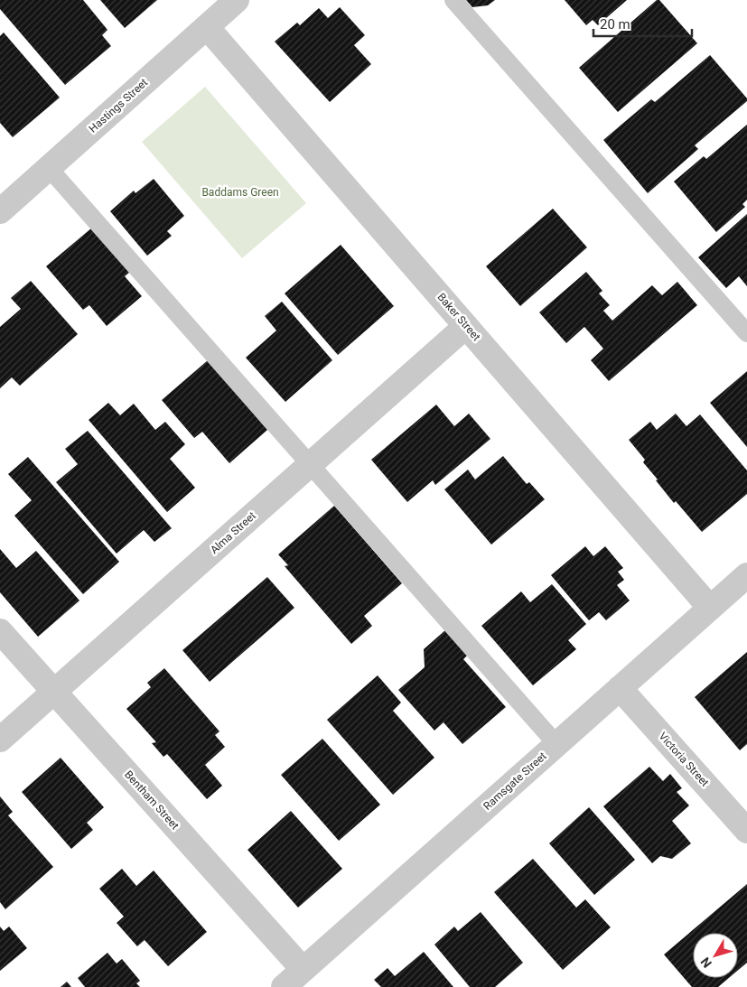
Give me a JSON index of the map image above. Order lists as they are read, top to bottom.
{
  "streets": {
    "street": [
      "Hastings Street",
      "Baker Street",
      "Alma Street",
      "Victoria Street",
      "Ramsgate Street",
      "Bentham Street"
    ]
  },
  "crossings": [
    ["Hastings Street", "Baker Street"],
    ["Baker Street", "Alma Street"],
    ["Baker Street", "Ramsgate Street"],
    ["Alma Street", "Bentham Street"],
    ["Victoria Street", "Ramsgate Street"],
    ["Ramsgate Street", "Bentham Street"]
  ],
  "parks": ["Baddams Green"],
  "scale_bar": "20 m",
  "north": "bottom left"
}
